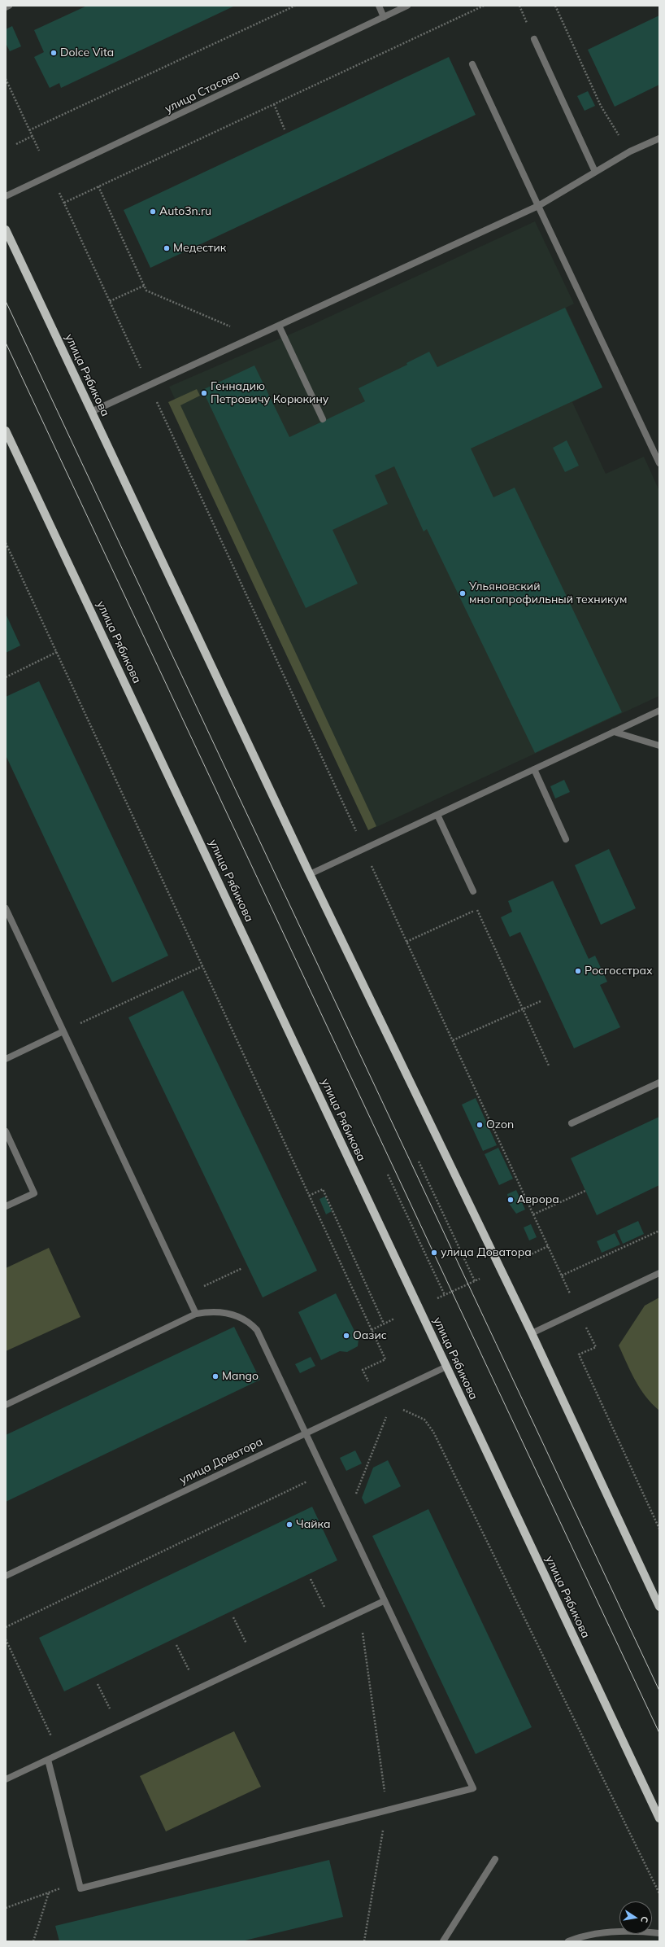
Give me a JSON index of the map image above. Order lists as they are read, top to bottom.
{
  "streets": {
    "main road": ["улица Рябикова"],
    "street": ["улица Стасова", "улица Доватора"]
  },
  "crossings": [
    ["улица Рябикова", "улица Доватора"]
  ],
  "places": [
    "Dolce Vita",
    "Auto3n.ru",
    "Медестик",
    "Геннадию Петровичу Корюкину",
    "Ульяновский многопрофильный техникум",
    "Росгосстрах",
    "Ozon",
    "Аврора",
    "улица Доватора",
    "Оазис",
    "Mango",
    "Чайка"
  ],
  "north": "right"
}
